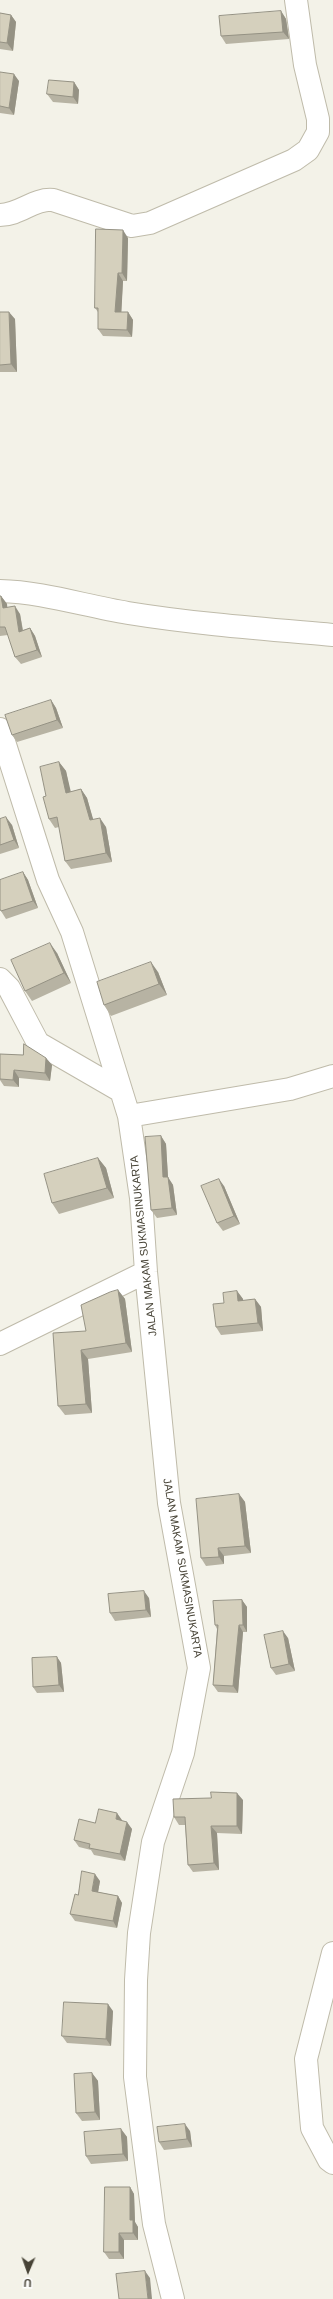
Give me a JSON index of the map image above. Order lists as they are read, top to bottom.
{
  "streets": {
    "street": ["JALAN MAKAM SUKMASINUKARTA"]
  },
  "north": "bottom"
}
